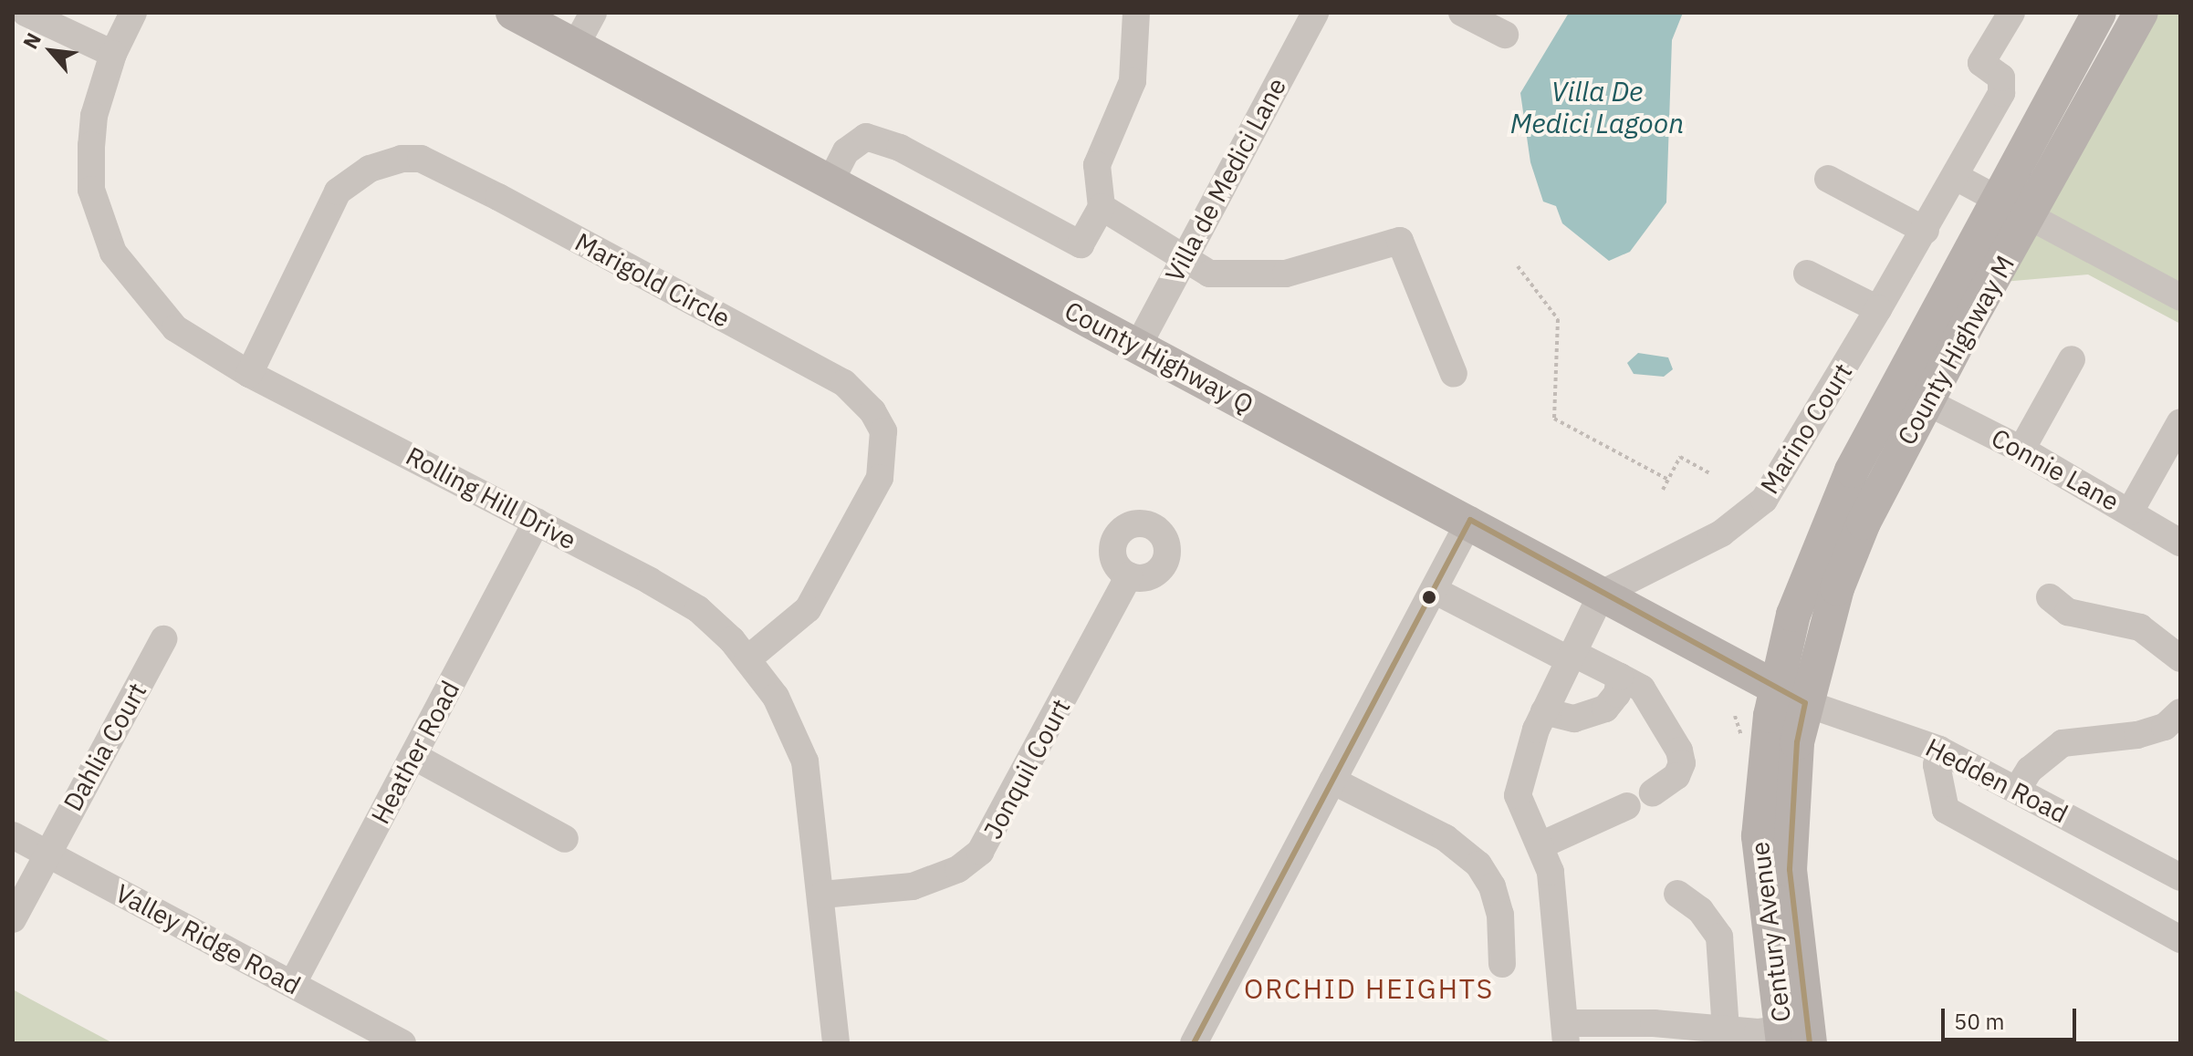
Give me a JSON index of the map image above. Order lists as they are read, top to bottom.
{
  "streets": {
    "main road": ["County Highway M", "County Highway Q", "Century Avenue"],
    "street": [
      "Villa de Medici Lane",
      "Marigold Circle",
      "Marino Court",
      "Connie Lane",
      "Rolling Hill Drive",
      "Dahlia Court",
      "Heather Road",
      "Jonquil Court",
      "Hedden Road",
      "Valley Ridge Road"
    ]
  },
  "crossings": [
    ["Villa de Medici Lane", "County Highway Q"],
    ["Marigold Circle", "Rolling Hill Drive"],
    ["County Highway M", "County Highway Q"],
    ["County Highway M", "Connie Lane"],
    ["County Highway M", "Hedden Road"],
    ["County Highway M", "Century Avenue"],
    ["County Highway Q", "Marino Court"],
    ["County Highway Q", "Hedden Road"],
    ["County Highway Q", "Century Avenue"],
    ["Rolling Hill Drive", "Heather Road"],
    ["Rolling Hill Drive", "Jonquil Court"],
    ["Dahlia Court", "Valley Ridge Road"],
    ["Heather Road", "Valley Ridge Road"],
    ["Hedden Road", "Century Avenue"]
  ],
  "districts": ["ORCHID HEIGHTS"],
  "water": ["Villa De Medici Lagoon"],
  "scale_bar": "50 m",
  "north": "top left"
}
